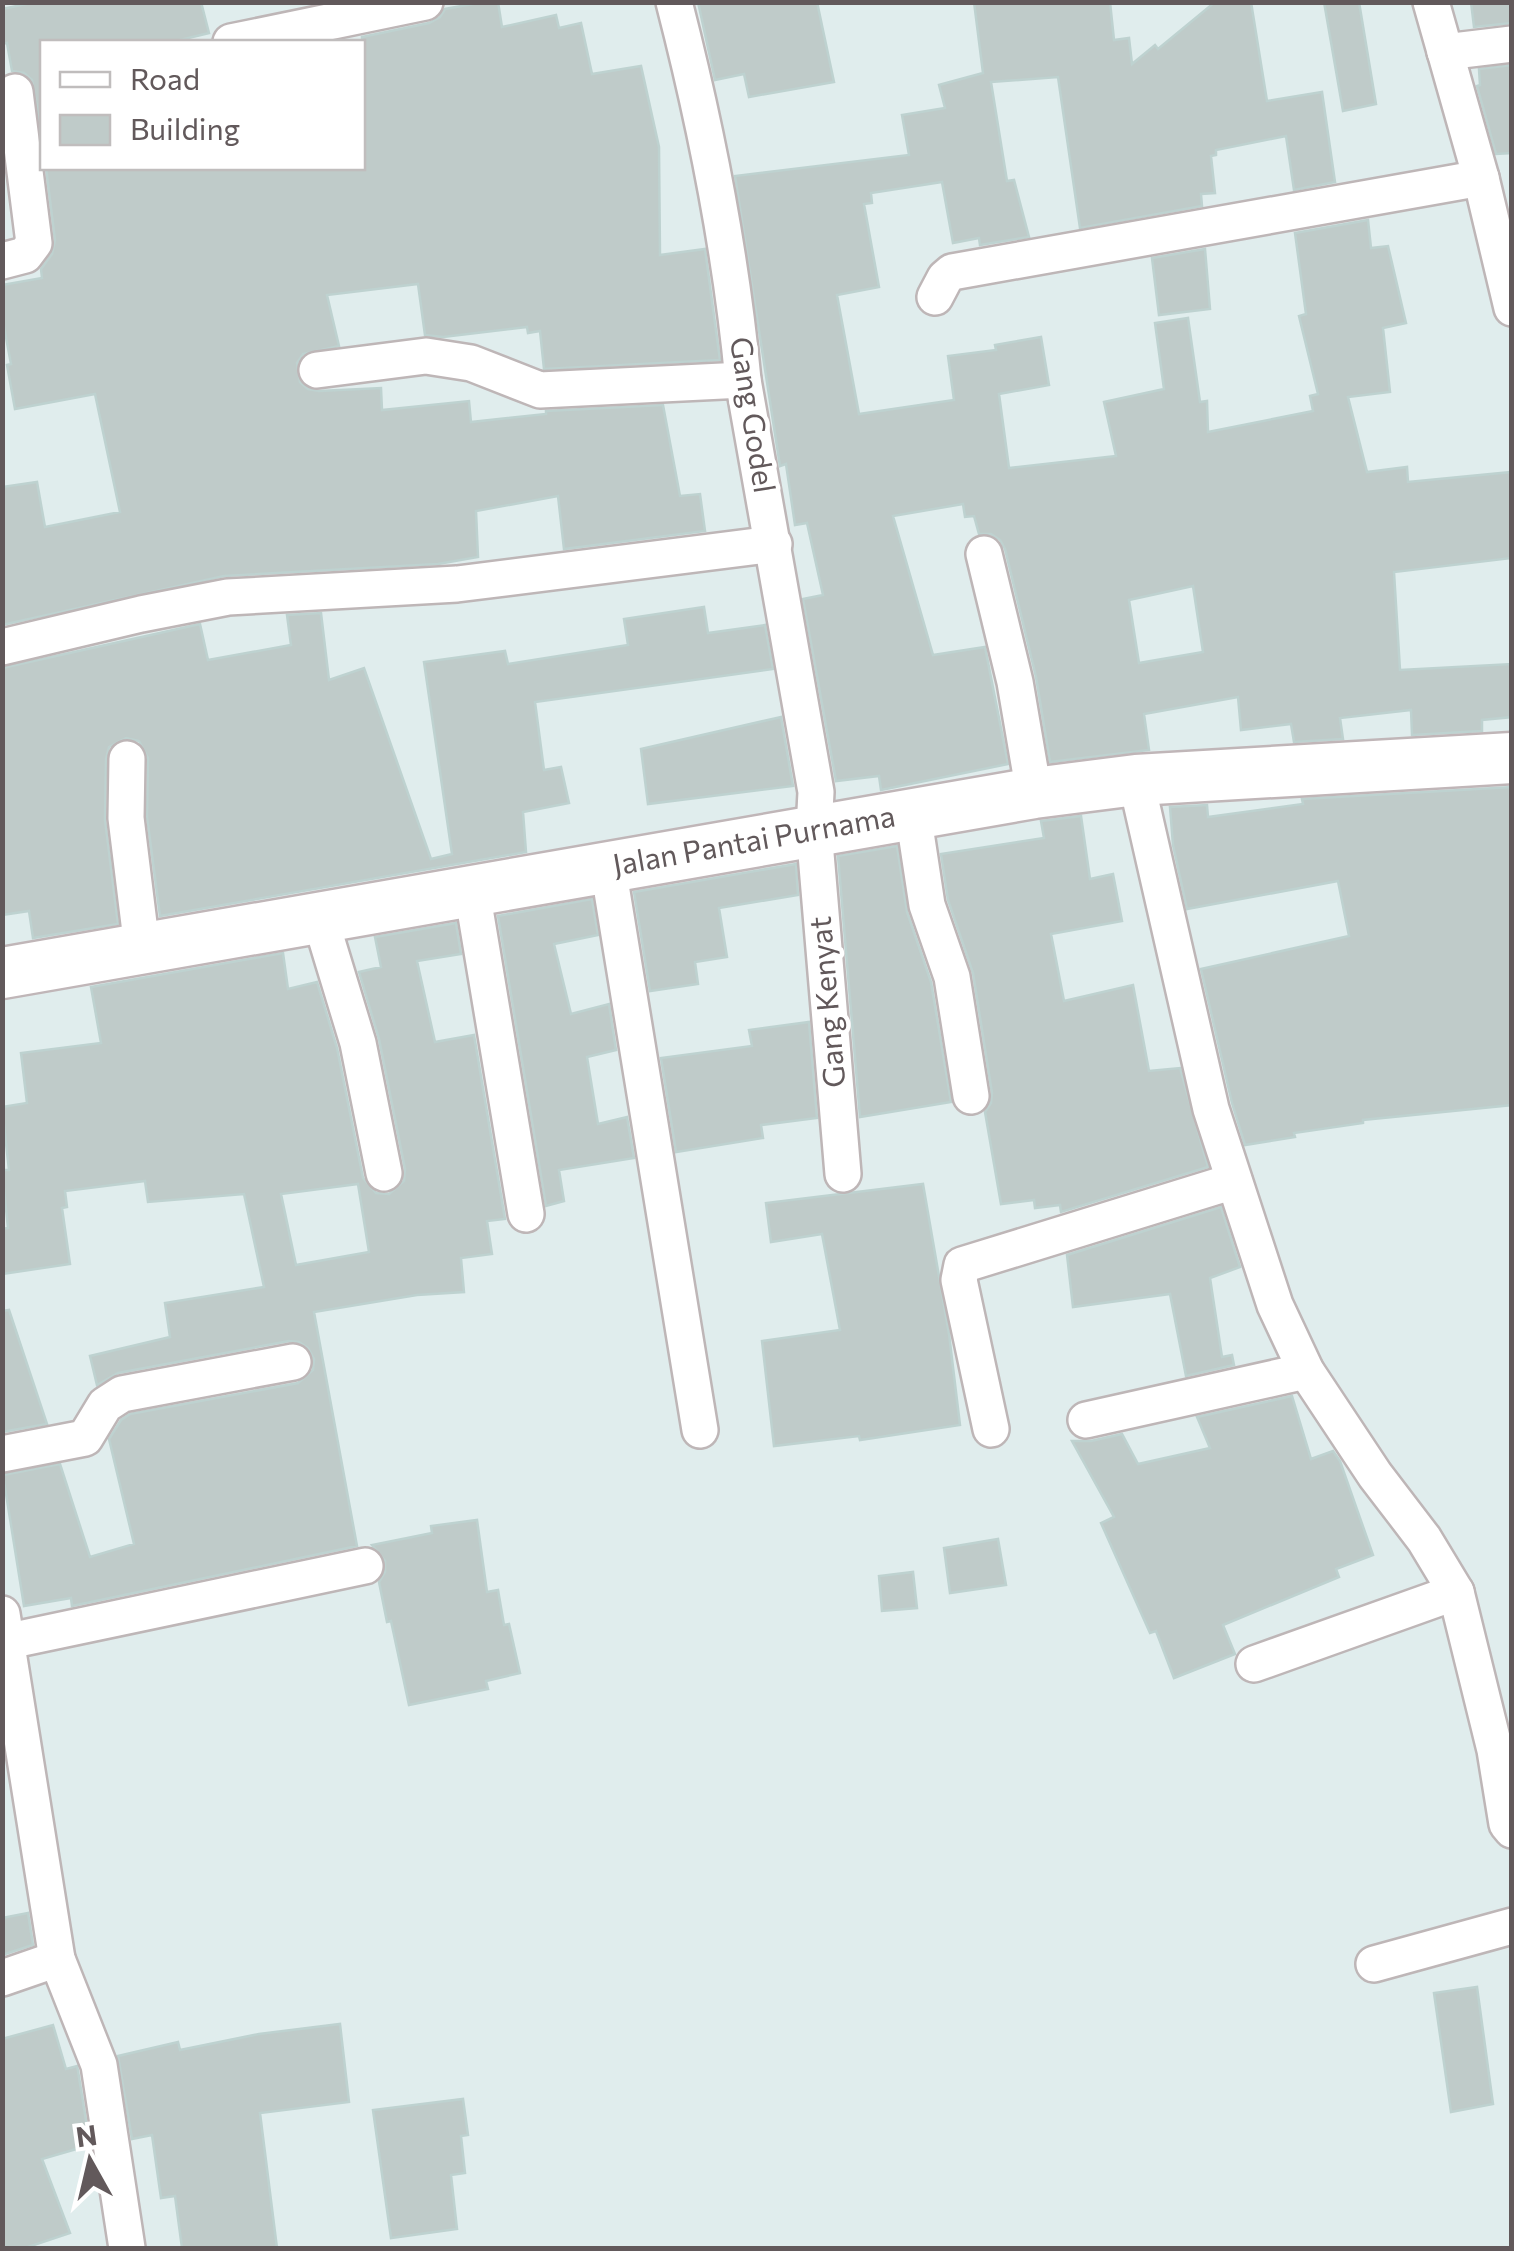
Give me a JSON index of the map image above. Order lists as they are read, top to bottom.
{
  "streets": {
    "street": ["Gang Godel", "Jalan Pantai Purnama", "Gang Kenyat"]
  },
  "crossings": [
    ["Gang Godel", "Jalan Pantai Purnama"],
    ["Gang Godel", "Gang Kenyat"],
    ["Jalan Pantai Purnama", "Gang Kenyat"]
  ],
  "legend": ["Road", "Building"],
  "north": "top"
}
